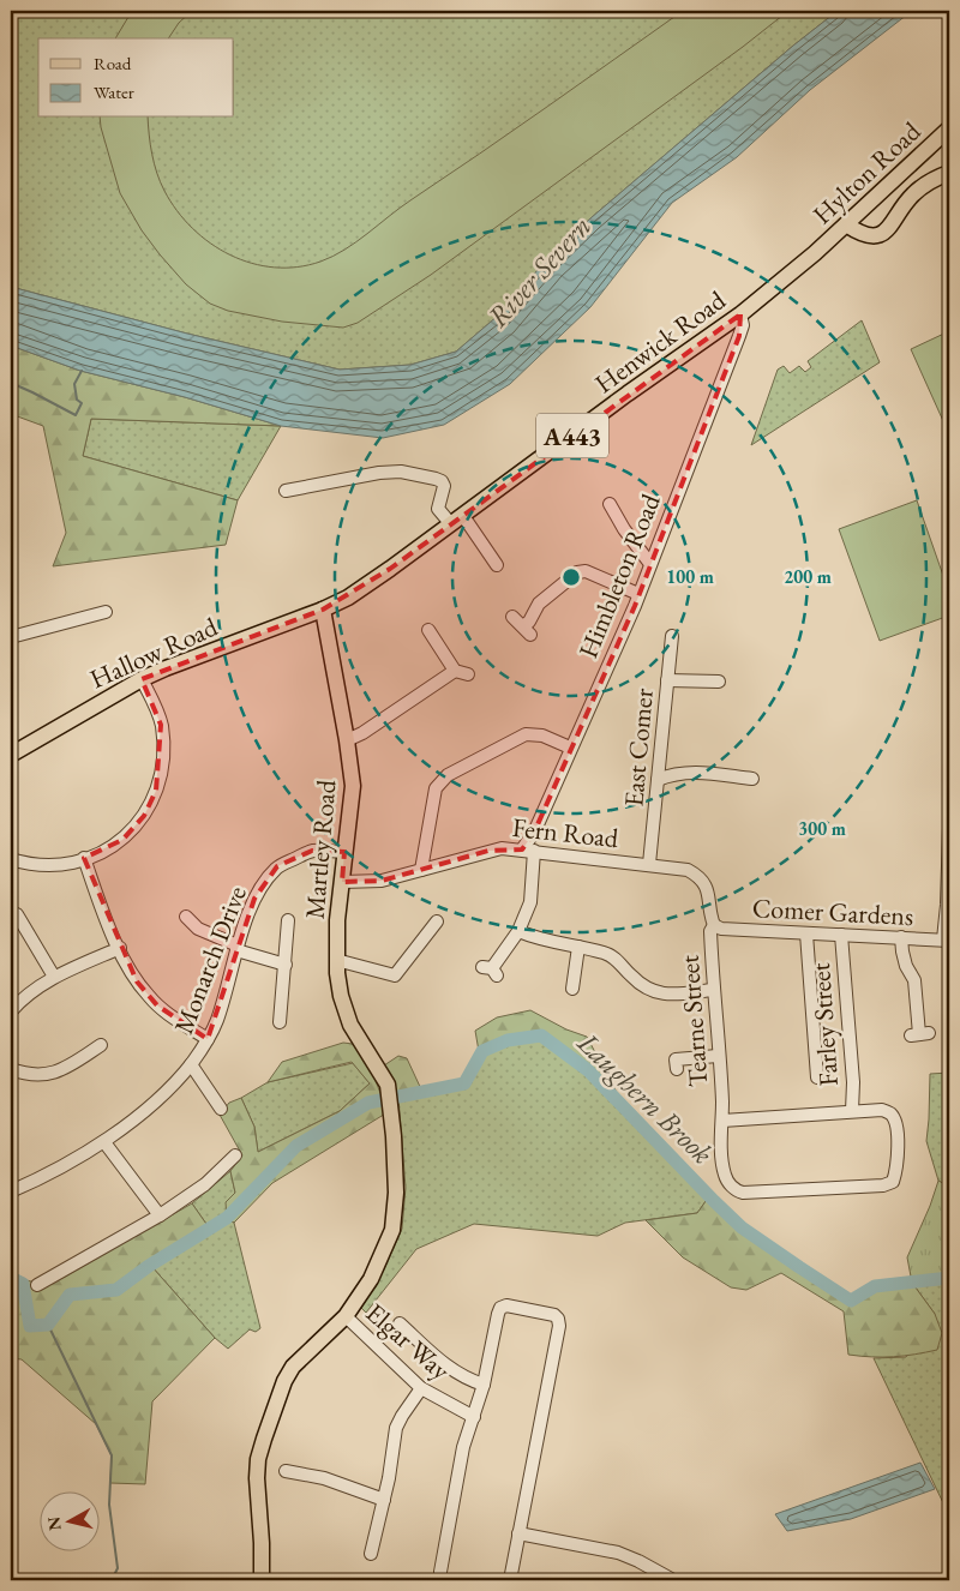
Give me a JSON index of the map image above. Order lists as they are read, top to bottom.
{
  "streets": {
    "main road": [
      "Hylton Road",
      "Henwick Road",
      "A443",
      "Hallow Road",
      "Martley Road"
    ],
    "street": [
      "Himbleton Road",
      "East Comer",
      "Fern Road",
      "Comer Gardens",
      "Monarch Drive",
      "Tearne Street",
      "Farley Street",
      "Elgar Way"
    ]
  },
  "crossings": [
    ["Hylton Road", "Henwick Road"],
    ["Henwick Road", "Himbleton Road"],
    ["Henwick Road", "Hallow Road"],
    ["Henwick Road", "Martley Road"],
    ["Himbleton Road", "Fern Road"],
    ["Hallow Road", "Martley Road"],
    ["East Comer", "Fern Road"],
    ["Fern Road", "Martley Road"],
    ["Fern Road", "Comer Gardens"],
    ["Fern Road", "Tearne Street"],
    ["Martley Road", "Monarch Drive"],
    ["Martley Road", "Elgar Way"],
    ["Comer Gardens", "Tearne Street"],
    ["Comer Gardens", "Farley Street"],
    ["Tearne Street", "Farley Street"]
  ],
  "water": ["River Severn", "Laughern Brook"],
  "legend": ["Road", "Water"],
  "north": "left",
  "rings": ["100 m", "200 m", "300 m"]
}
